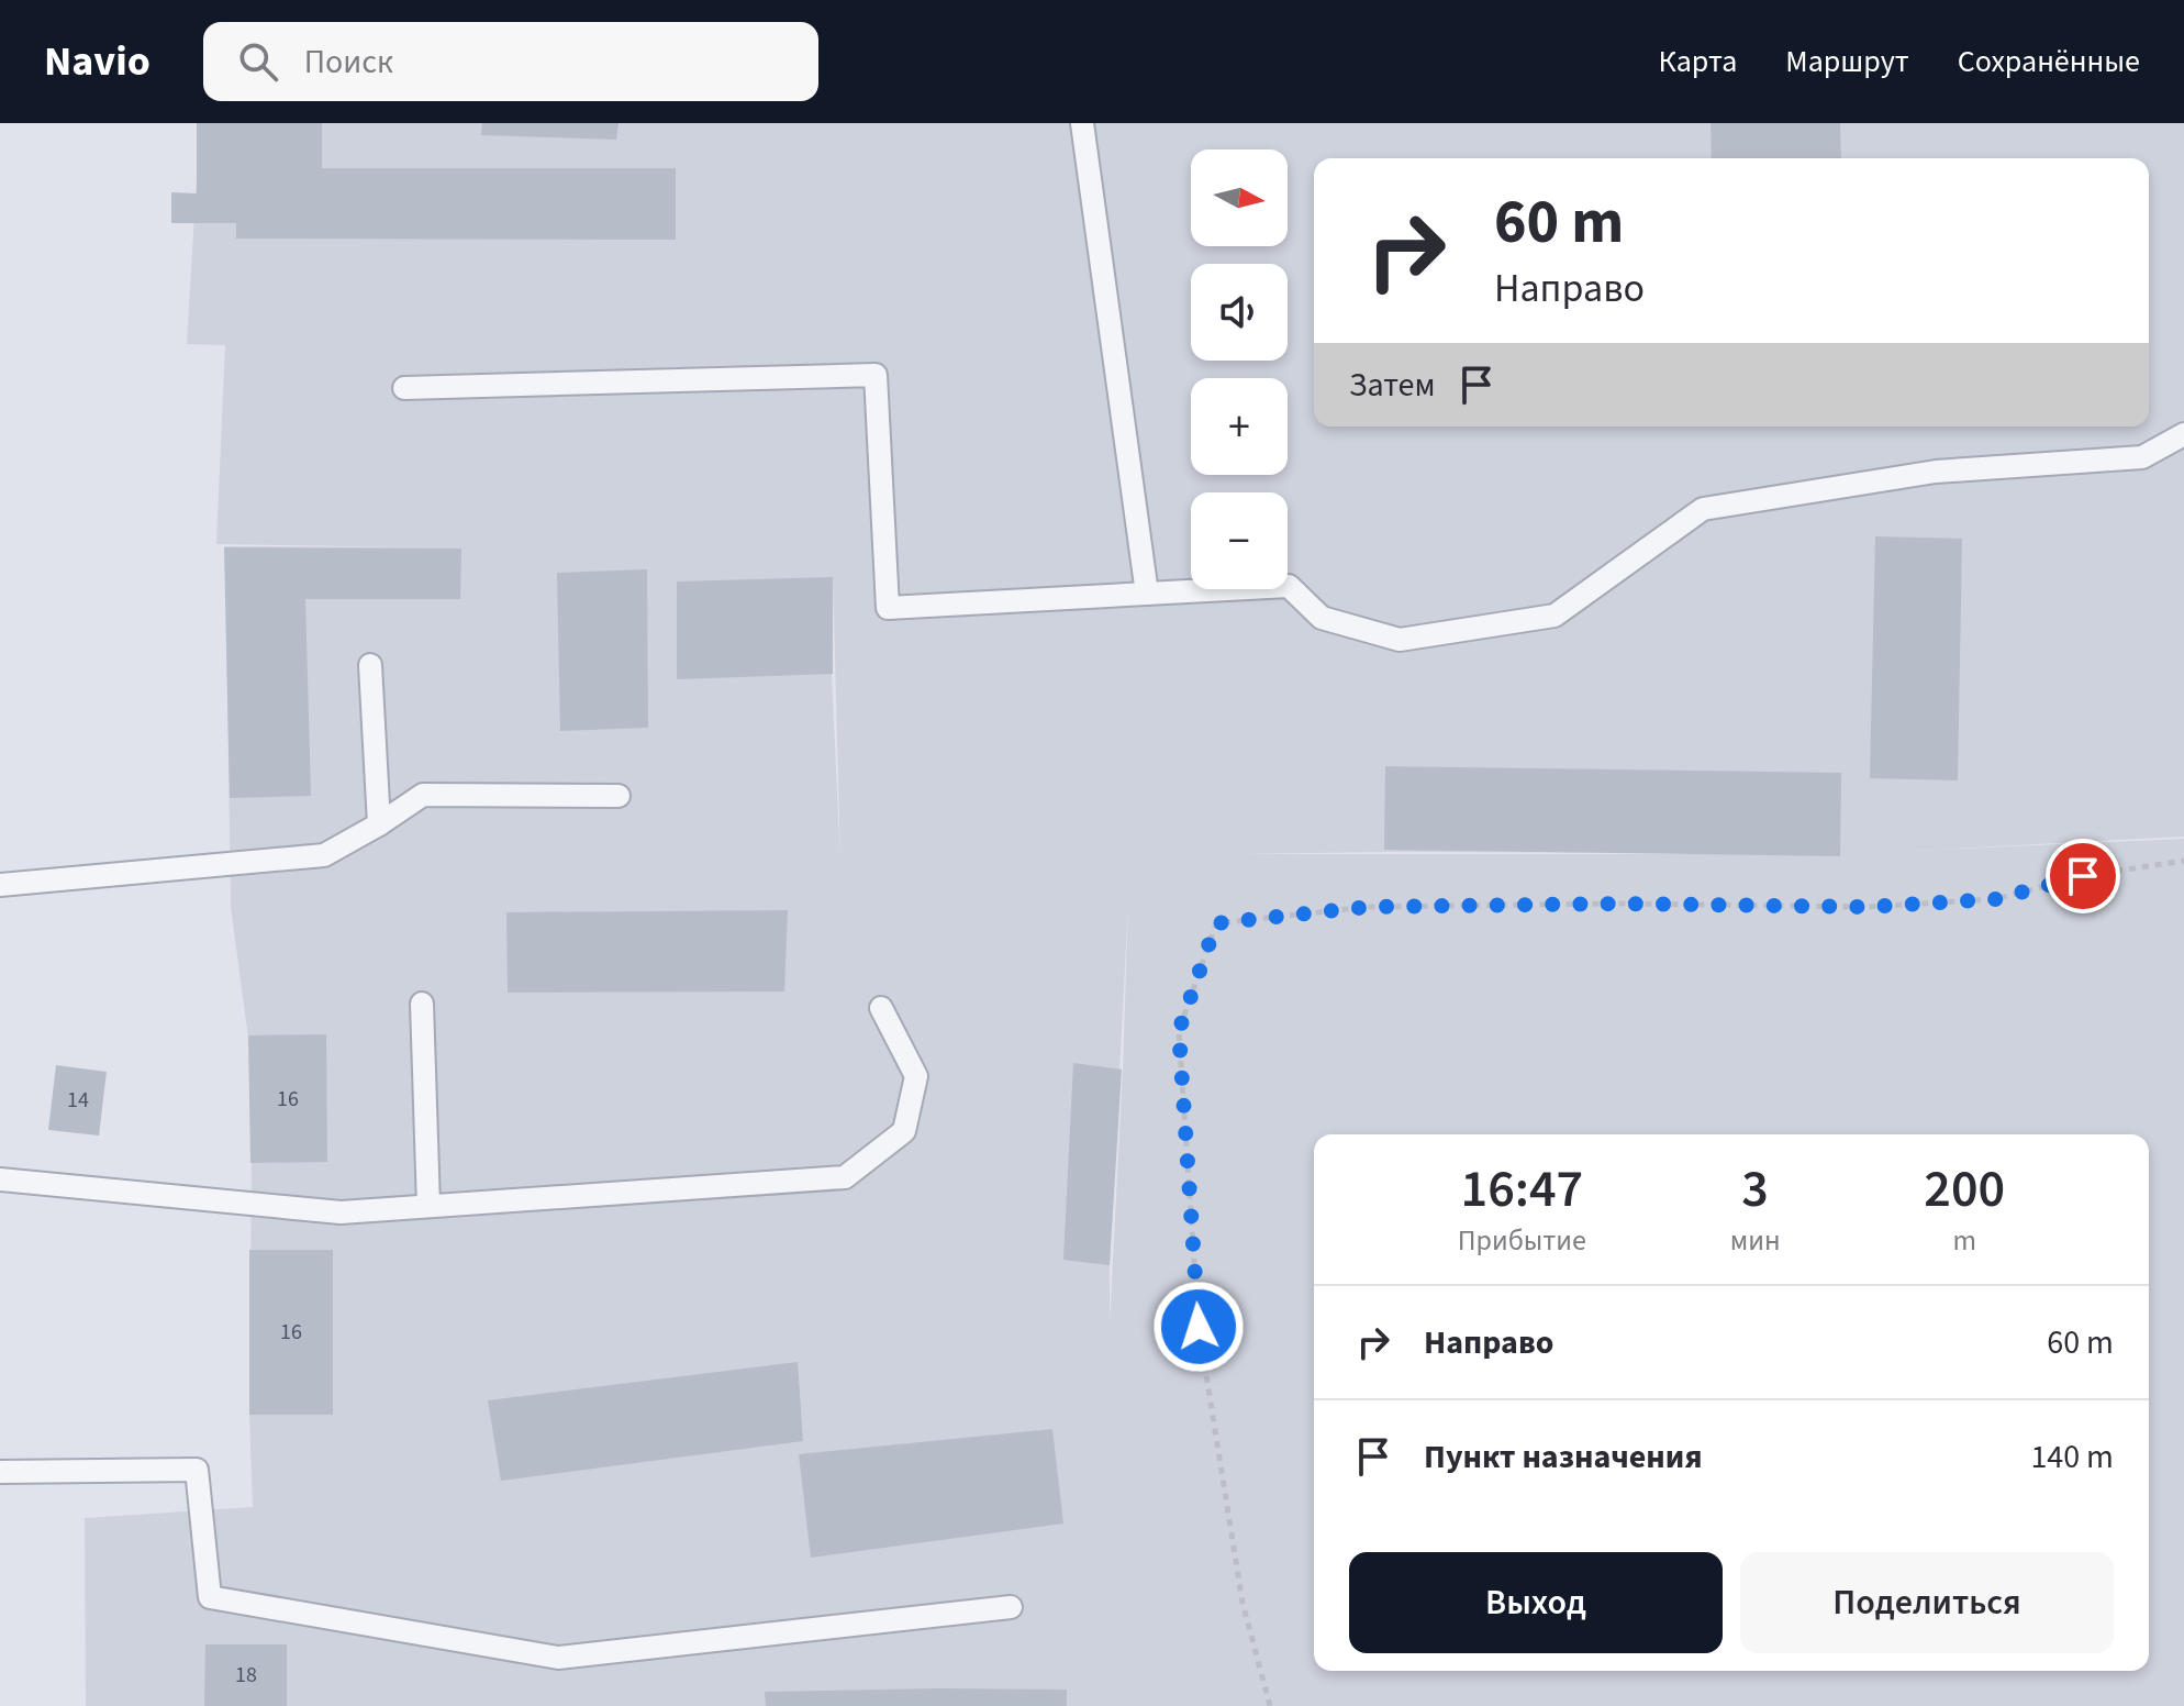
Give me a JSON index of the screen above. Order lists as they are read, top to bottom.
{
  "house_numbers": [
    "16",
    "14",
    "16",
    "18"
  ],
  "north": "right",
  "page": {
    "header": "Navio",
    "search": "Поиск",
    "nav": ["Карта", "Маршрут", "Сохранённые"],
    "map_buttons": ["+", "−"],
    "turn": ["60 m", "Направо"],
    "then": "Затем",
    "eta": [
      "16:47",
      "Прибытие",
      "3",
      "мин",
      "200",
      "m"
    ],
    "list": [
      {
        "name": "Направо",
        "value": "60 m"
      },
      {
        "name": "Пункт назначения",
        "value": "140 m"
      }
    ],
    "buttons": ["Выход", "Поделиться"]
  }
}
